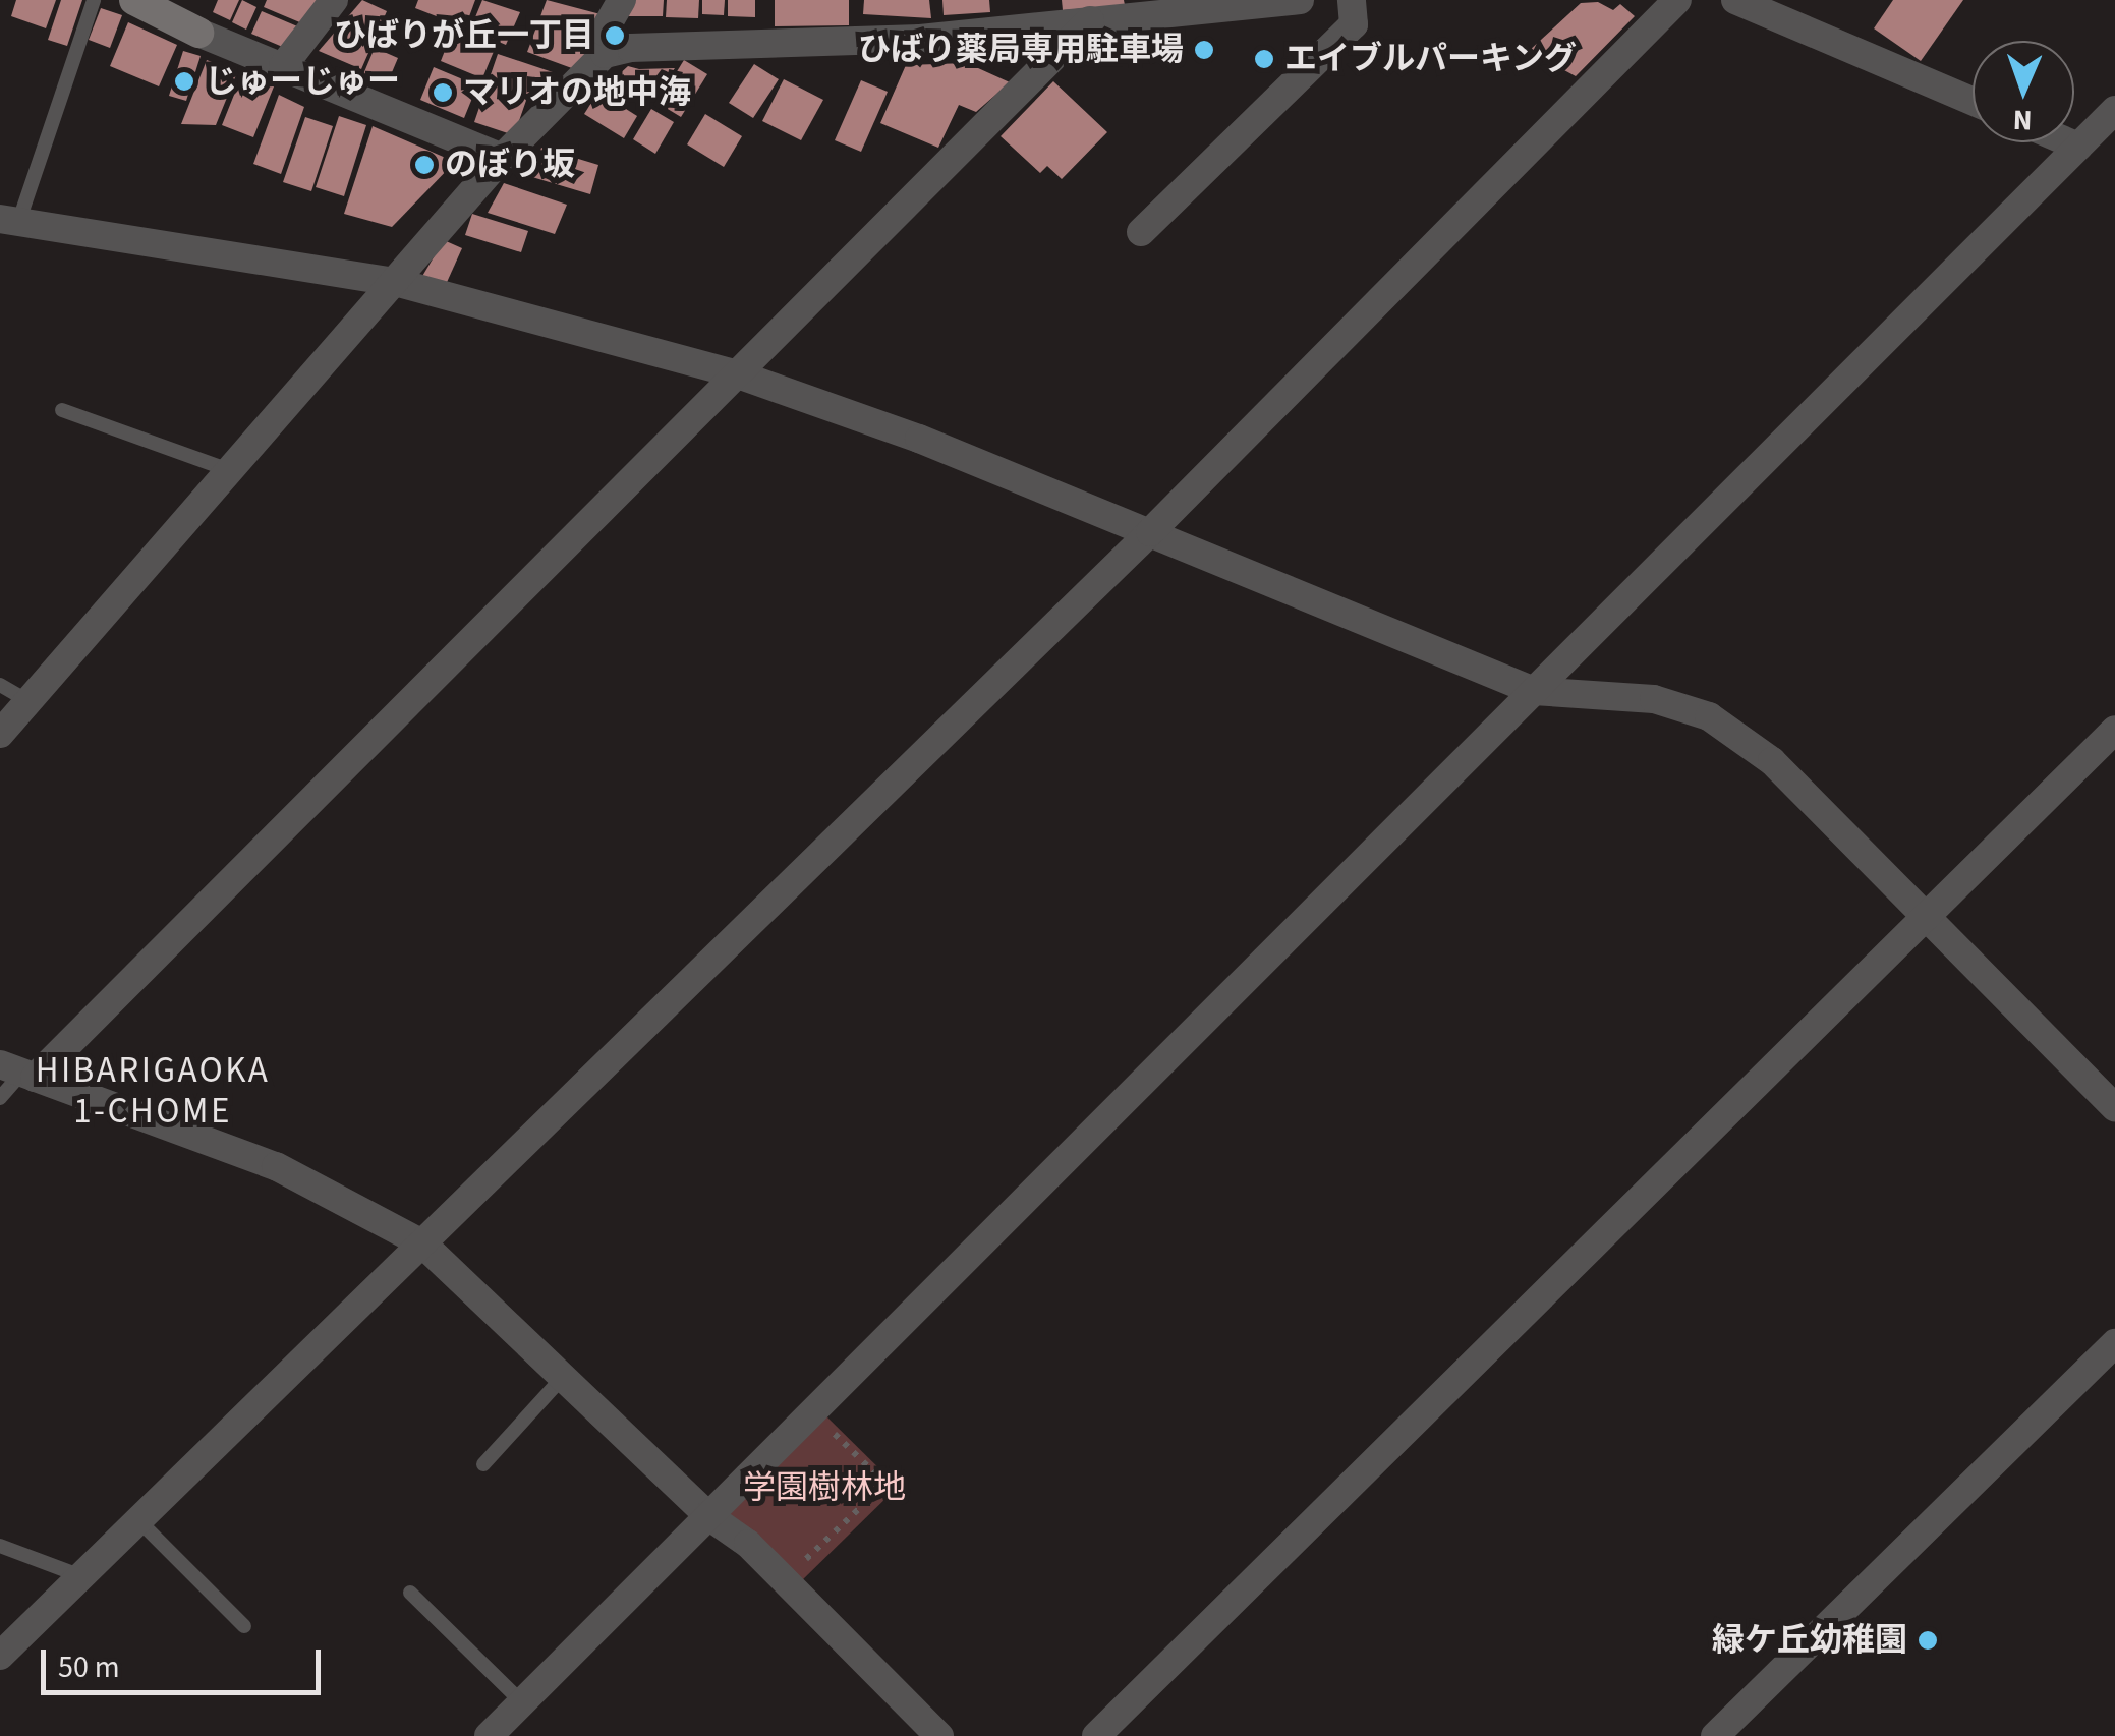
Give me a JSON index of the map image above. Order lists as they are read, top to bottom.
{
  "districts": ["HIBARIGAOKA 1-CHOME"],
  "parks": ["学園樹林地"],
  "places": [
    "ひばりが丘一丁目",
    "ひばり薬局専用駐車場",
    "エイブルパーキング",
    "じゅーじゅー",
    "マリオの地中海",
    "のぼり坂",
    "緑ケ丘幼稚園"
  ],
  "scale_bar": "50 m",
  "north": "bottom"
}
